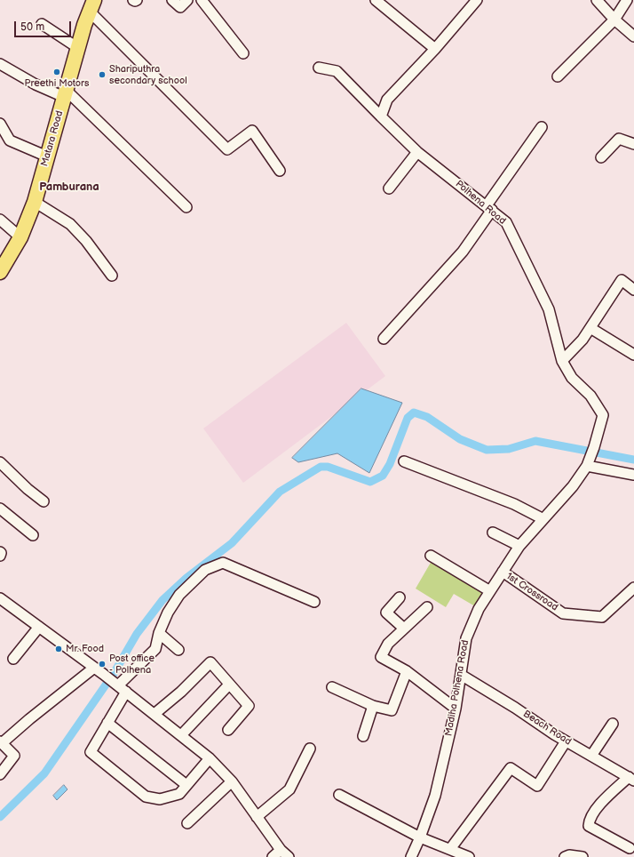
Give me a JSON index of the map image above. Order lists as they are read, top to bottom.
{
  "streets": {
    "highway": ["Matara Road"],
    "street": [
      "Polhena Road",
      "1st Crossroad",
      "Madiha Polhena Road",
      "Beach Road"
    ]
  },
  "crossings": [
    ["Polhena Road", "Madiha Polhena Road"],
    ["1st Crossroad", "Madiha Polhena Road"],
    ["Madiha Polhena Road", "Beach Road"]
  ],
  "districts": ["Pamburana"],
  "places": [
    "Preethi Motors",
    "Shariputhra secondary school",
    "Mr. Food",
    "Post office - Polhena"
  ],
  "scale_bar": "50 m"
}
